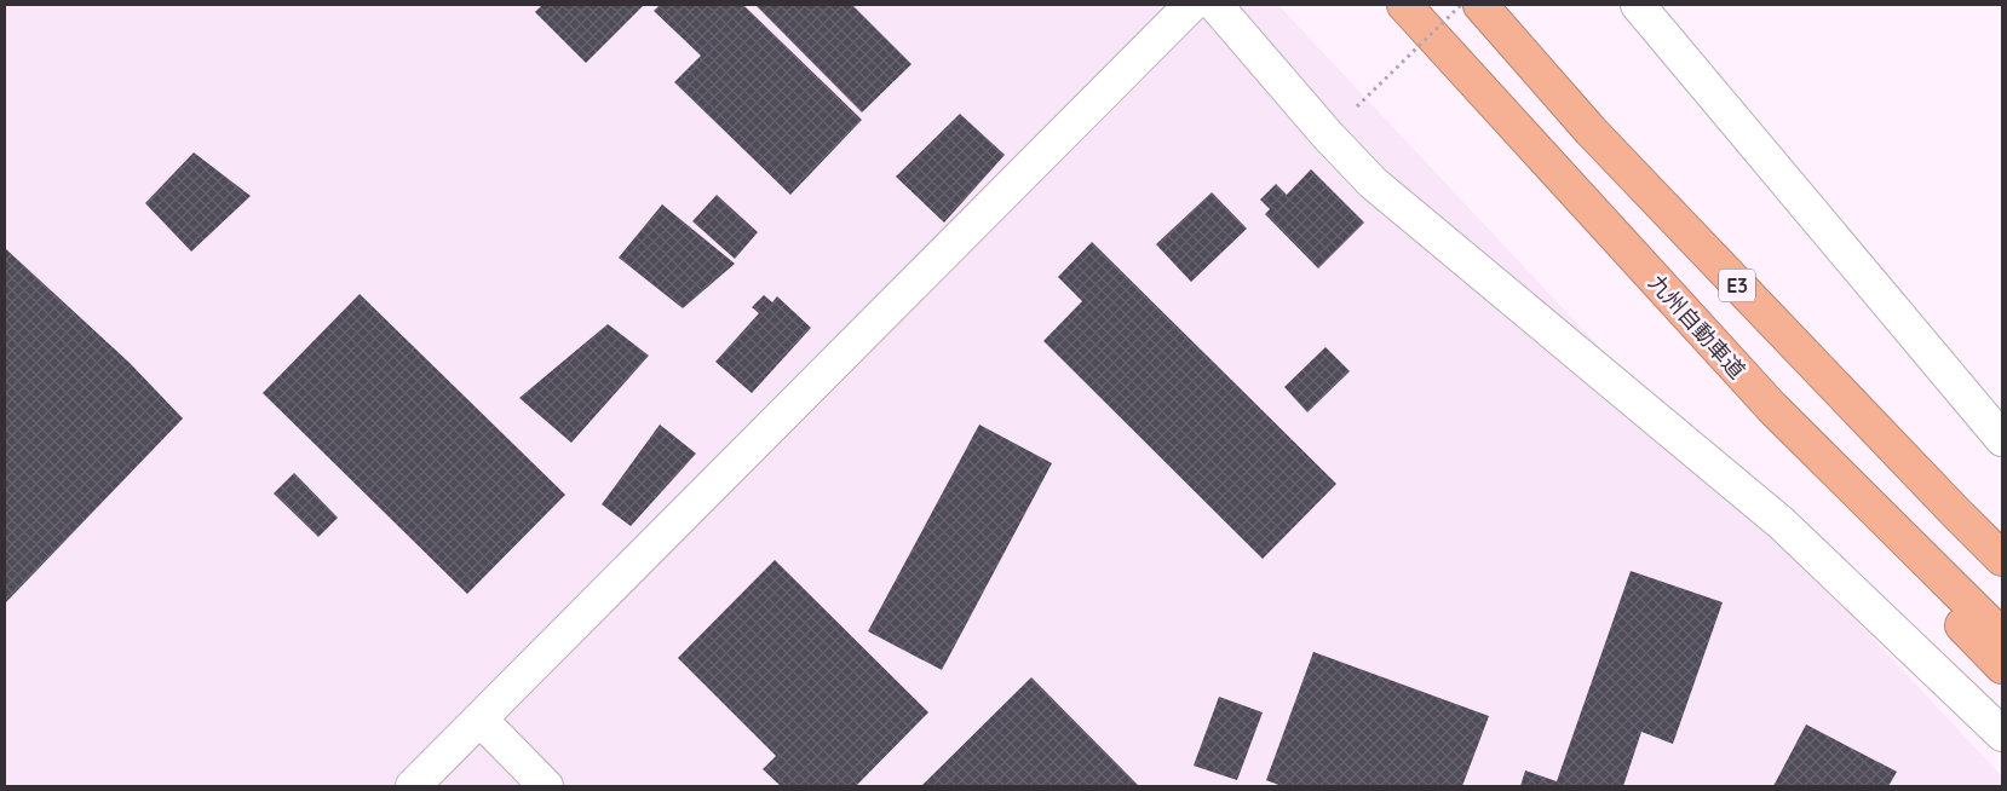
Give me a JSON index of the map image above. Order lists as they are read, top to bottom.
{
  "streets": {
    "highway": ["E3", "九州自動車道"]
  }
}
